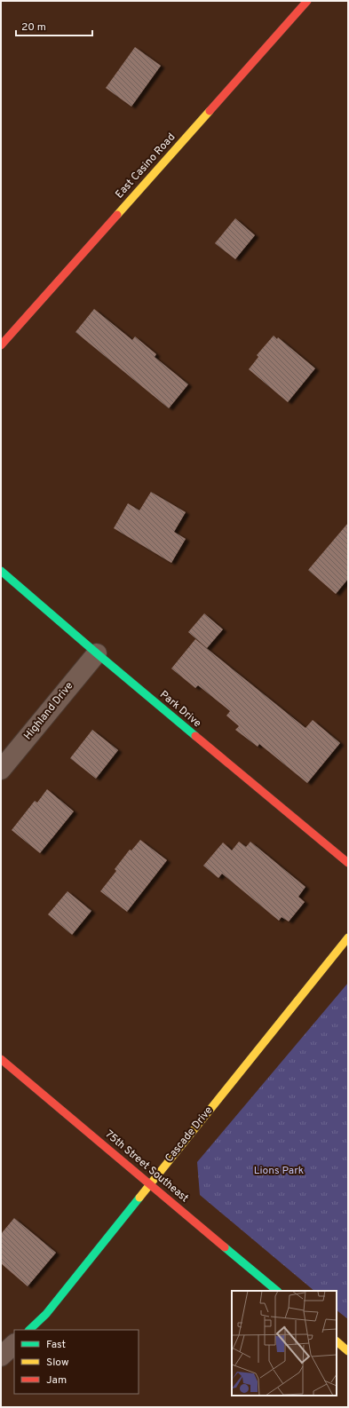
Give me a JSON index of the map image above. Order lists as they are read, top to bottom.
{
  "streets": {
    "street": [
      "East Casino Road",
      "Park Drive",
      "Highland Drive",
      "Cascade Drive",
      "75th Street Southeast"
    ]
  },
  "crossings": [
    ["Park Drive", "Highland Drive"],
    ["Cascade Drive", "75th Street Southeast"]
  ],
  "parks": ["Lions Park"],
  "legend": ["Fast", "Slow", "Jam"],
  "scale_bar": "20 m"
}
